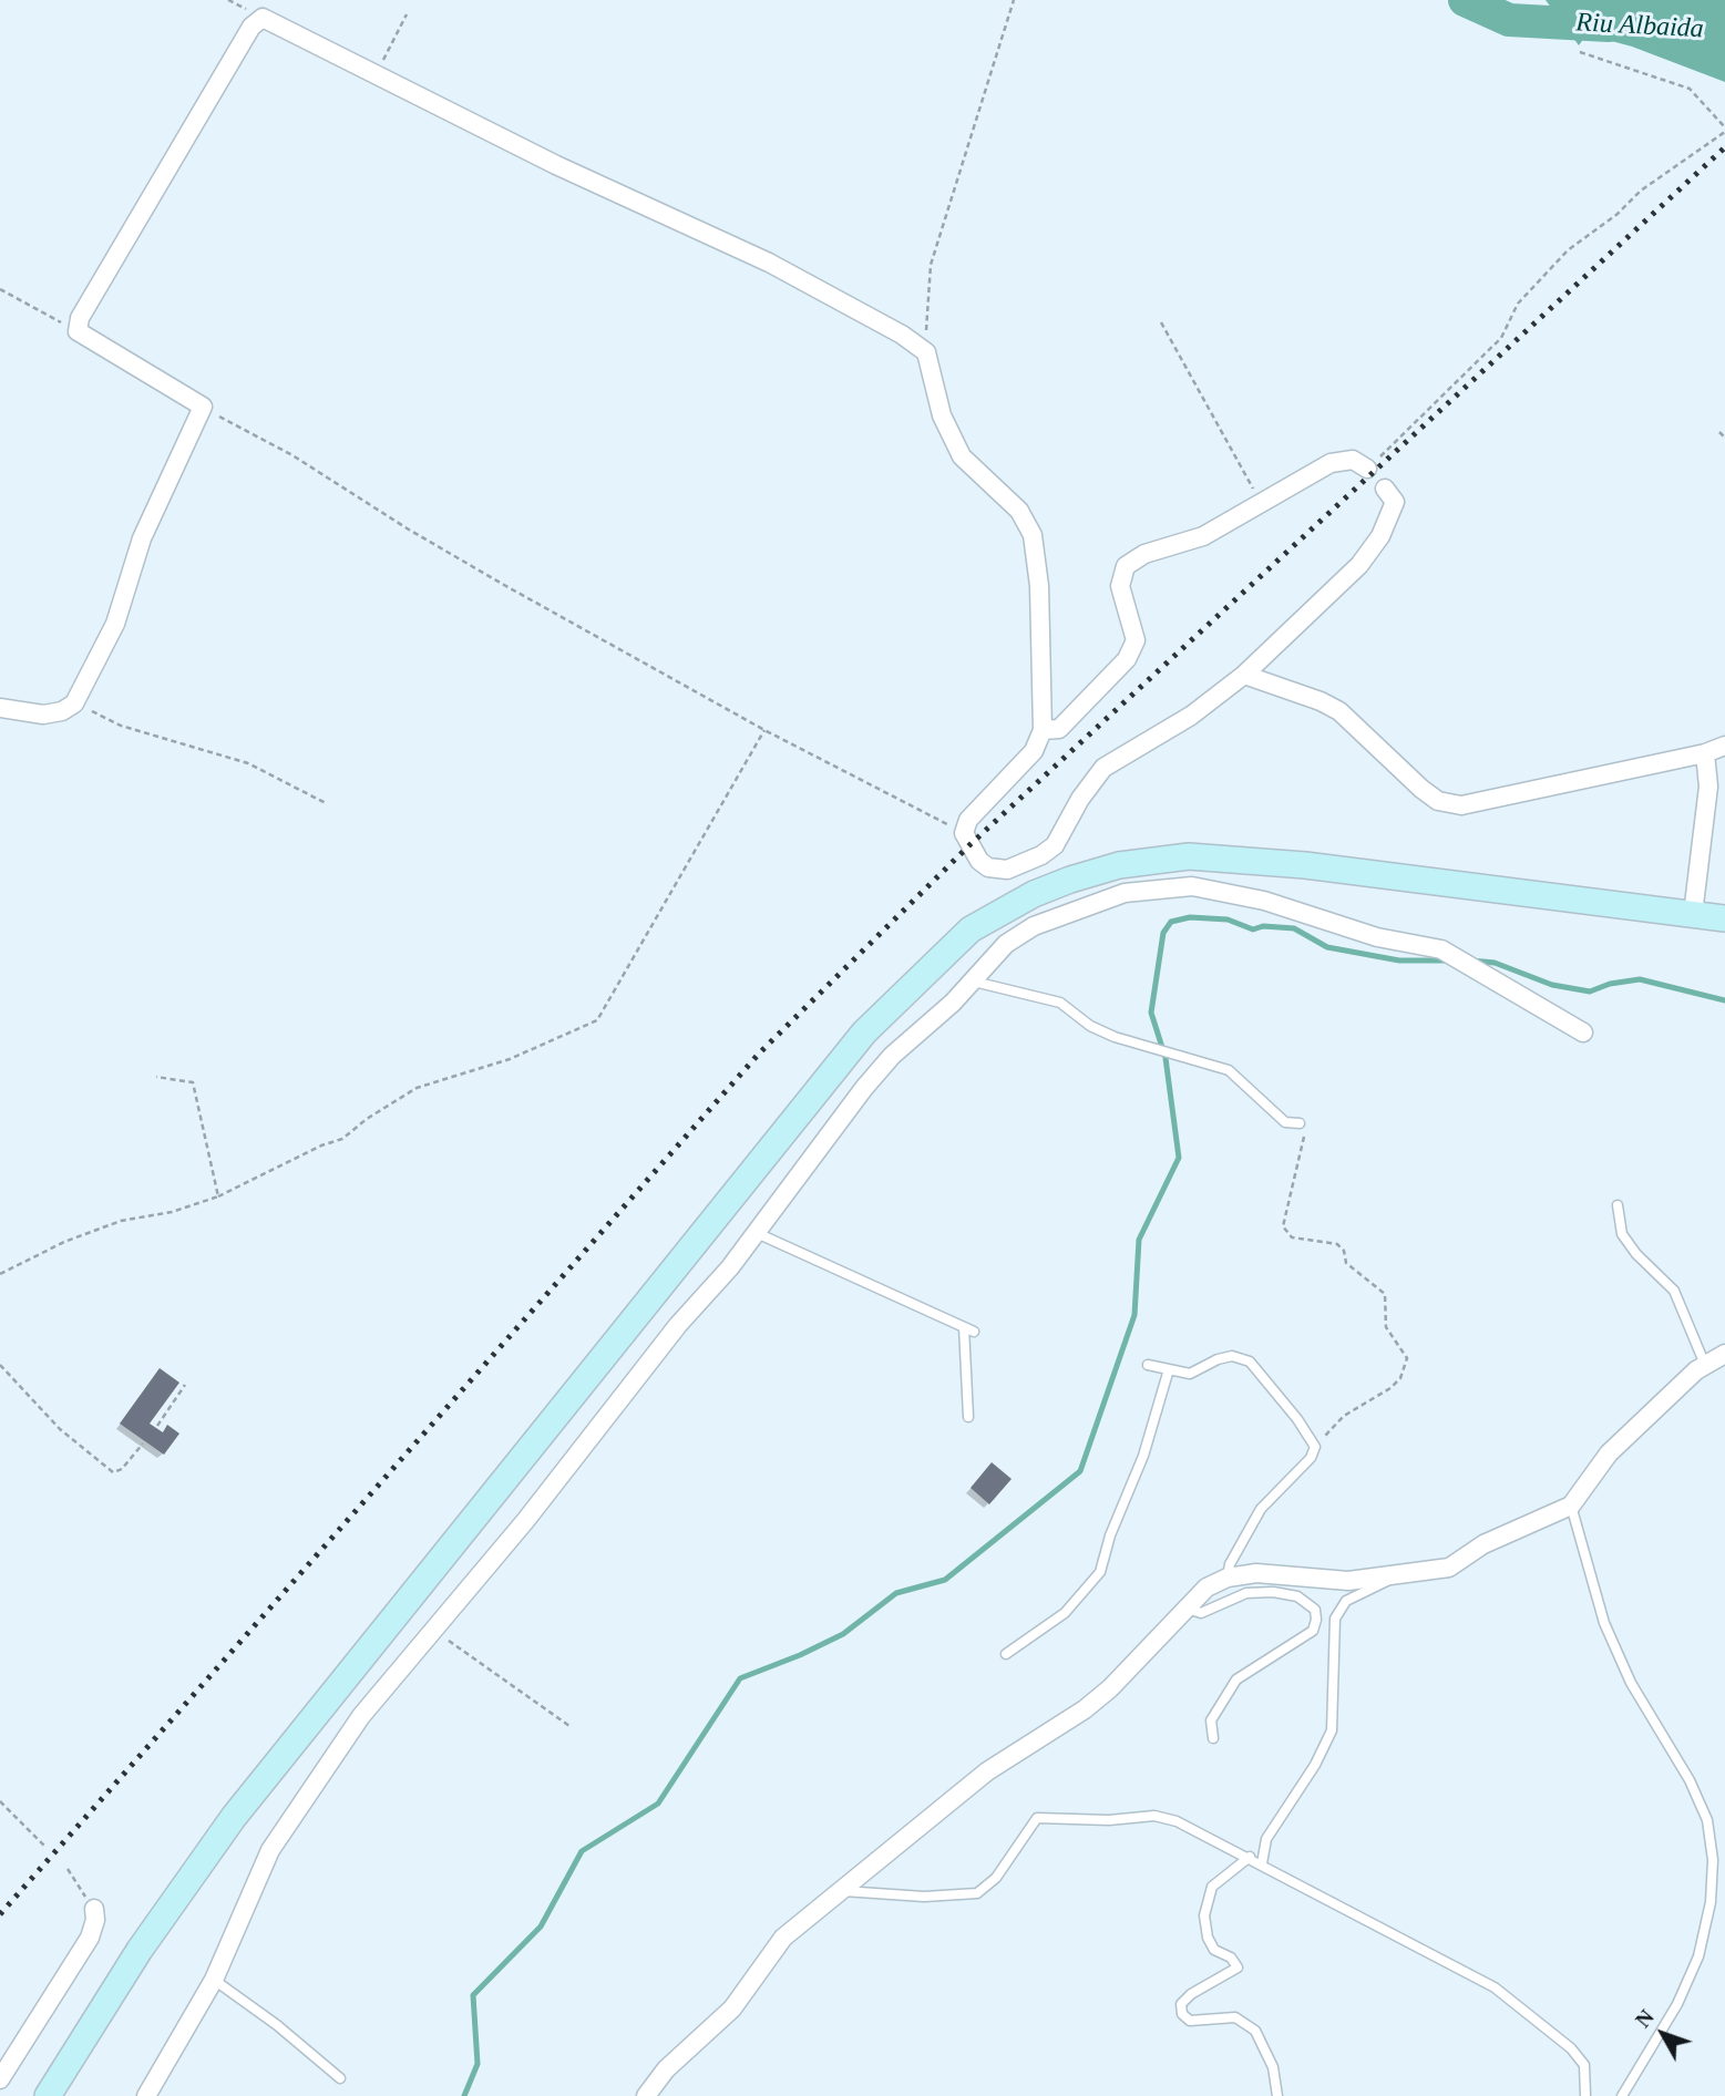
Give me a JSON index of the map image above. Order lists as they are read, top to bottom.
{
  "water": ["Riu Albaida"],
  "north": "top left"
}
